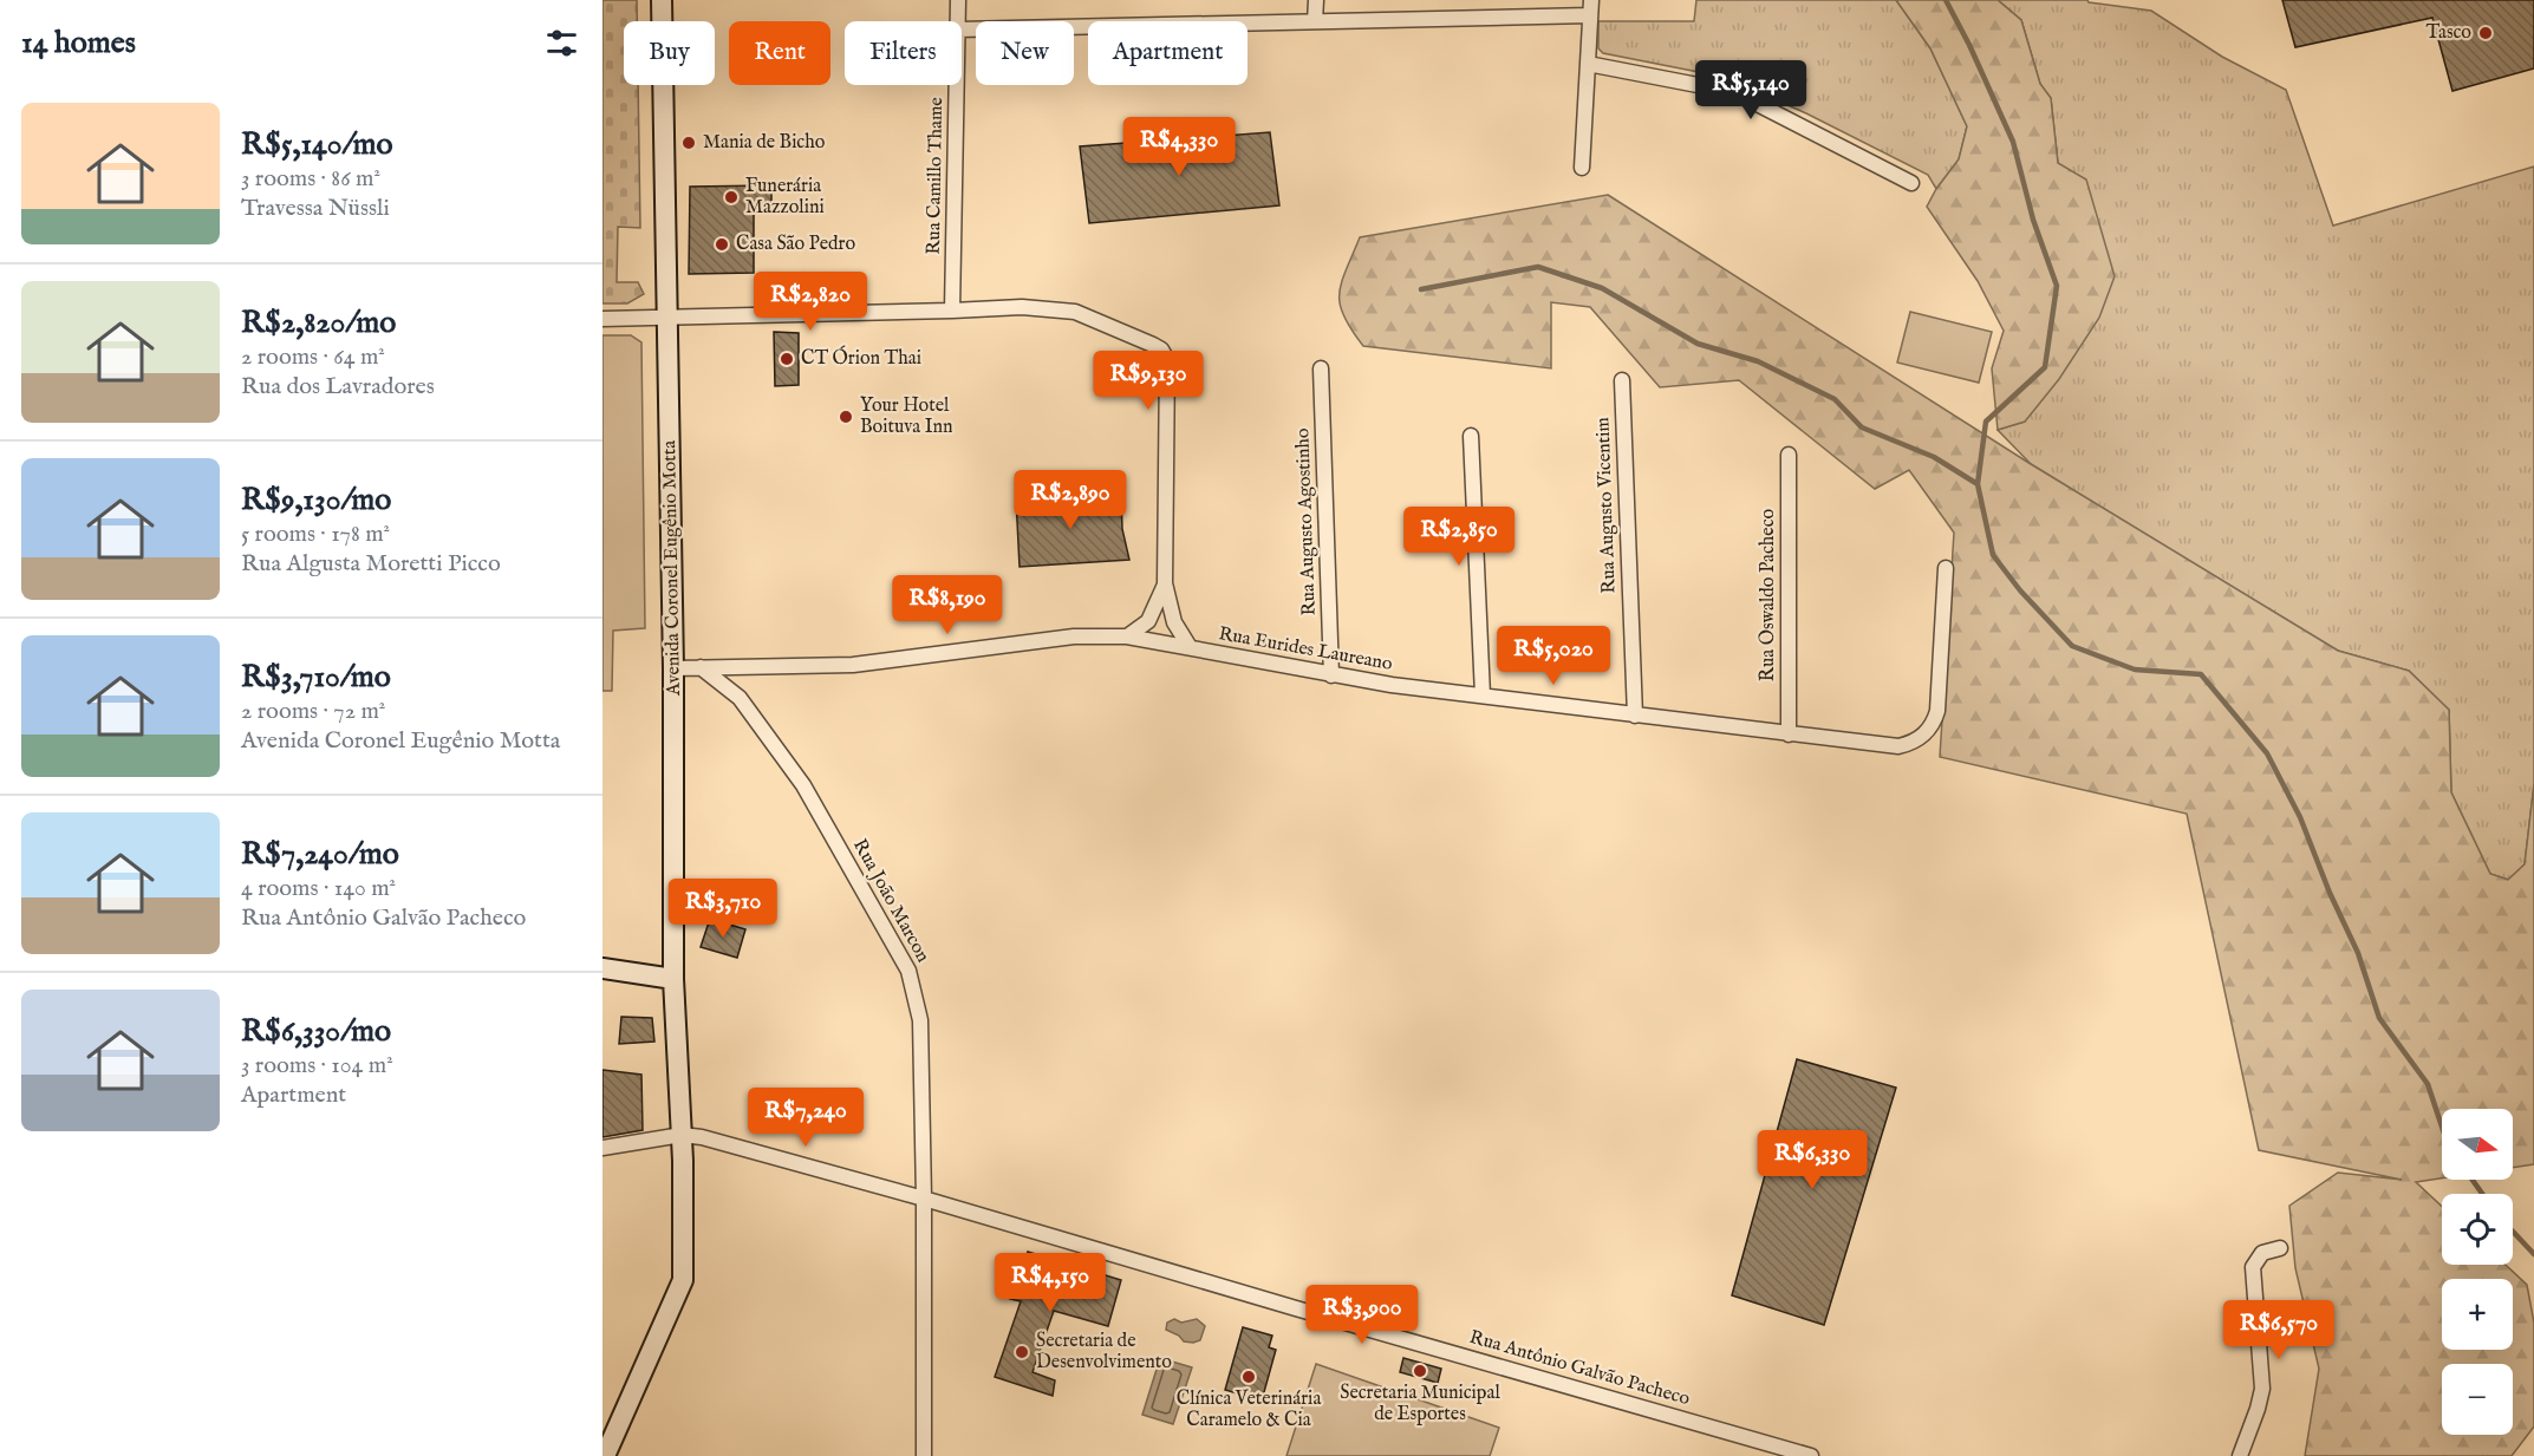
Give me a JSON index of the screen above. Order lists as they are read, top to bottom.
{
  "streets": {
    "main road": ["Avenida Coronel Eugênio Motta"],
    "street": [
      "Rua Camillo Thame",
      "Rua Augusto Vicentim",
      "Rua Augusto Agostinho",
      "Rua Oswaldo Pacheco",
      "Rua Eurides Laureano",
      "Rua João Marcon",
      "Rua Antônio Galvão Pacheco"
    ]
  },
  "crossings": [
    ["Rua Augusto Vicentim", "Rua Eurides Laureano"],
    ["Rua Augusto Agostinho", "Rua Eurides Laureano"],
    ["Avenida Coronel Eugênio Motta", "Rua Eurides Laureano"],
    ["Avenida Coronel Eugênio Motta", "Rua Antônio Galvão Pacheco"],
    ["Rua Oswaldo Pacheco", "Rua Eurides Laureano"],
    ["Rua Eurides Laureano", "Rua João Marcon"],
    ["Rua João Marcon", "Rua Antônio Galvão Pacheco"]
  ],
  "places": [
    "Tasco",
    "Mania de Bicho",
    "Funerária Mazzolini",
    "Casa São Pedro",
    "CT Órion Thai",
    "Your Hotel Boituva Inn",
    "Secretaria de Desenvolvimento",
    "Secretaria Municipal de Esportes",
    "Clínica Veterinária Caramelo & Cia"
  ],
  "north": "right",
  "page": {
    "heading": "14 homes",
    "chip": [
      "Buy",
      "Rent",
      "Filters",
      "New",
      "Apartment"
    ],
    "price": [
      "R$5,140",
      "R$4,330",
      "R$2,820",
      "R$9,130",
      "R$2,890",
      "R$2,850",
      "R$8,190",
      "R$5,020",
      "R$3,710",
      "R$7,240",
      "R$6,330",
      "R$4,150",
      "R$3,900",
      "R$6,570"
    ],
    "list": [
      {
        "name": "R$5,140/mo",
        "note": "3 rooms · 86 m² · Travessa Nüssli"
      },
      {
        "name": "R$2,820/mo",
        "note": "2 rooms · 64 m² · Rua dos Lavradores"
      },
      {
        "name": "R$9,130/mo",
        "note": "5 rooms · 178 m² · Rua Algusta Moretti Picco"
      },
      {
        "name": "R$3,710/mo",
        "note": "2 rooms · 72 m² · Avenida Coronel Eugênio Motta"
      },
      {
        "name": "R$7,240/mo",
        "note": "4 rooms · 140 m² · Rua Antônio Galvão Pacheco"
      },
      {
        "name": "R$6,330/mo",
        "note": "3 rooms · 104 m² · Apartment"
      }
    ],
    "map_buttons": ["+", "−"]
  }
}
